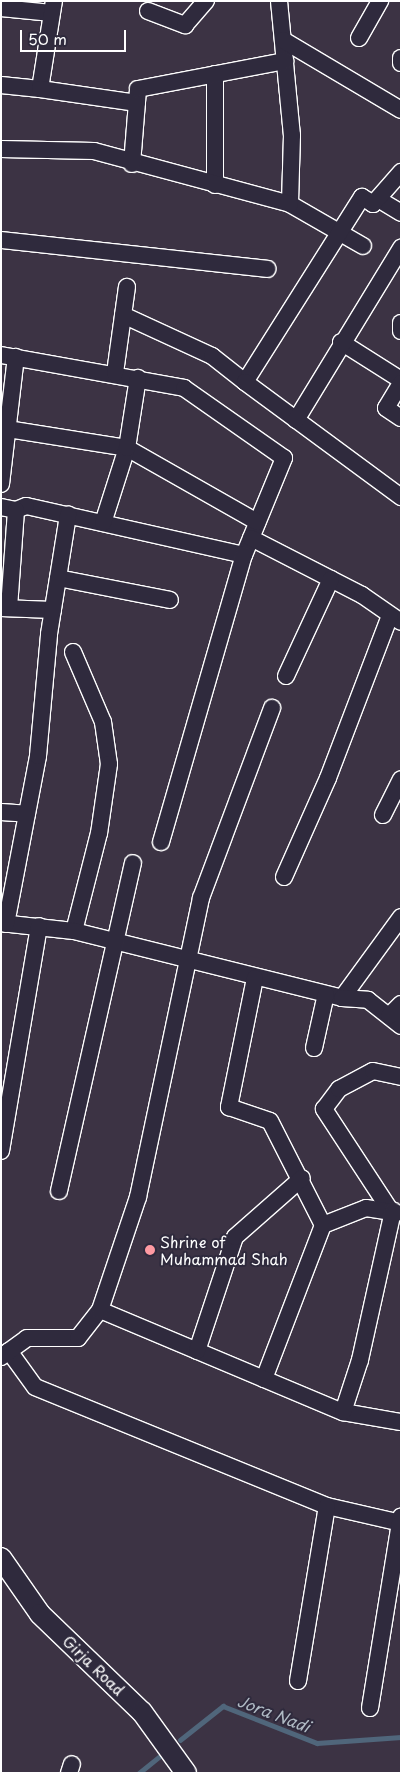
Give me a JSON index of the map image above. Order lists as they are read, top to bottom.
{
  "streets": {
    "main road": ["Girja Road"]
  },
  "water": ["Jora Nadi"],
  "places": ["Shrine of Muhammad Shah"],
  "scale_bar": "50 m"
}
